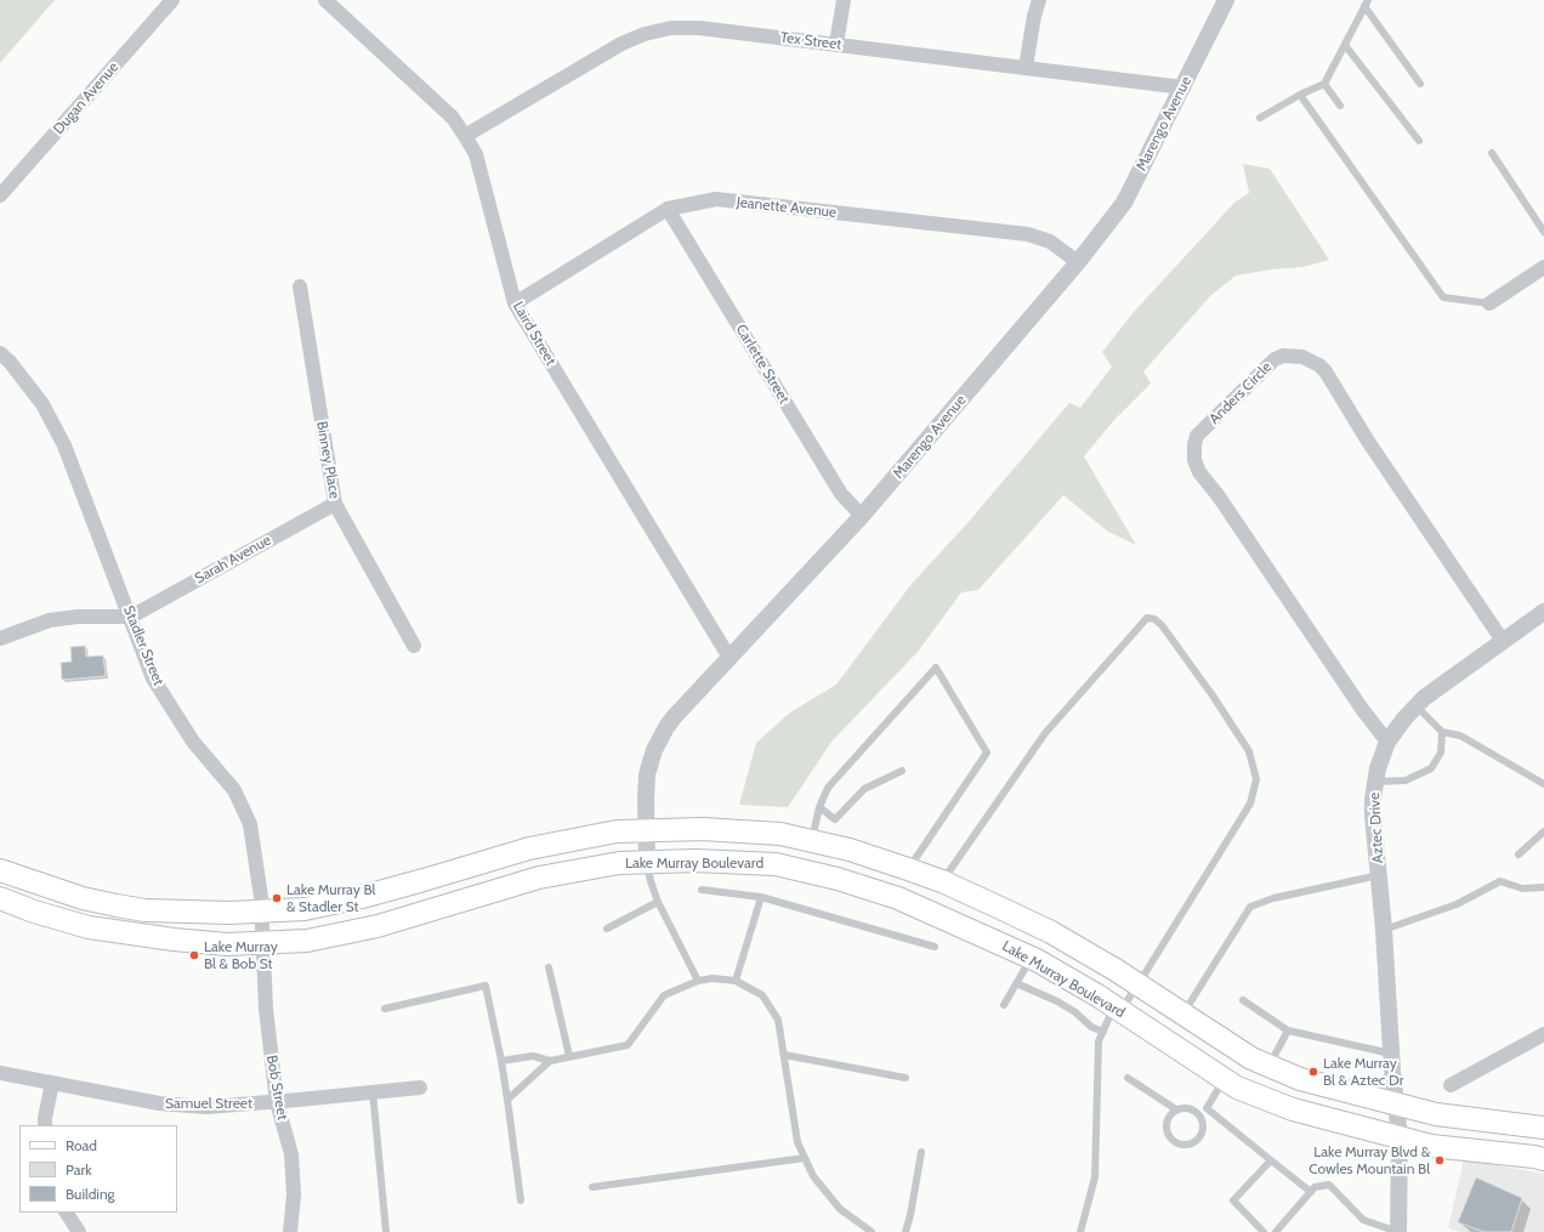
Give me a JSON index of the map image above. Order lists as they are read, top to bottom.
{
  "streets": {
    "main road": ["Lake Murray Boulevard"],
    "street": [
      "Tex Street",
      "Dugan Avenue",
      "Marengo Avenue",
      "Jeanette Avenue",
      "Laird Street",
      "Carlette Street",
      "Anders Circle",
      "Binney Place",
      "Sarah Avenue",
      "Stadler Street",
      "Aztec Drive",
      "Bob Street",
      "Samuel Street"
    ]
  },
  "crossings": [
    ["Tex Street", "Marengo Avenue"],
    ["Tex Street", "Laird Street"],
    ["Marengo Avenue", "Jeanette Avenue"],
    ["Marengo Avenue", "Laird Street"],
    ["Marengo Avenue", "Carlette Street"],
    ["Marengo Avenue", "Lake Murray Boulevard"],
    ["Jeanette Avenue", "Laird Street"],
    ["Jeanette Avenue", "Carlette Street"],
    ["Anders Circle", "Aztec Drive"],
    ["Binney Place", "Sarah Avenue"],
    ["Sarah Avenue", "Stadler Street"],
    ["Stadler Street", "Lake Murray Boulevard"],
    ["Stadler Street", "Bob Street"],
    ["Aztec Drive", "Lake Murray Boulevard"],
    ["Lake Murray Boulevard", "Bob Street"],
    ["Bob Street", "Samuel Street"]
  ],
  "places": [
    "Lake Murray Bl & Stadler St",
    "Lake Murray Bl & Bob St",
    "Lake Murray Bl & Aztec Dr",
    "Lake Murray Blvd & Cowles Mountain Bl"
  ],
  "legend": ["Road", "Park", "Building"]
}
